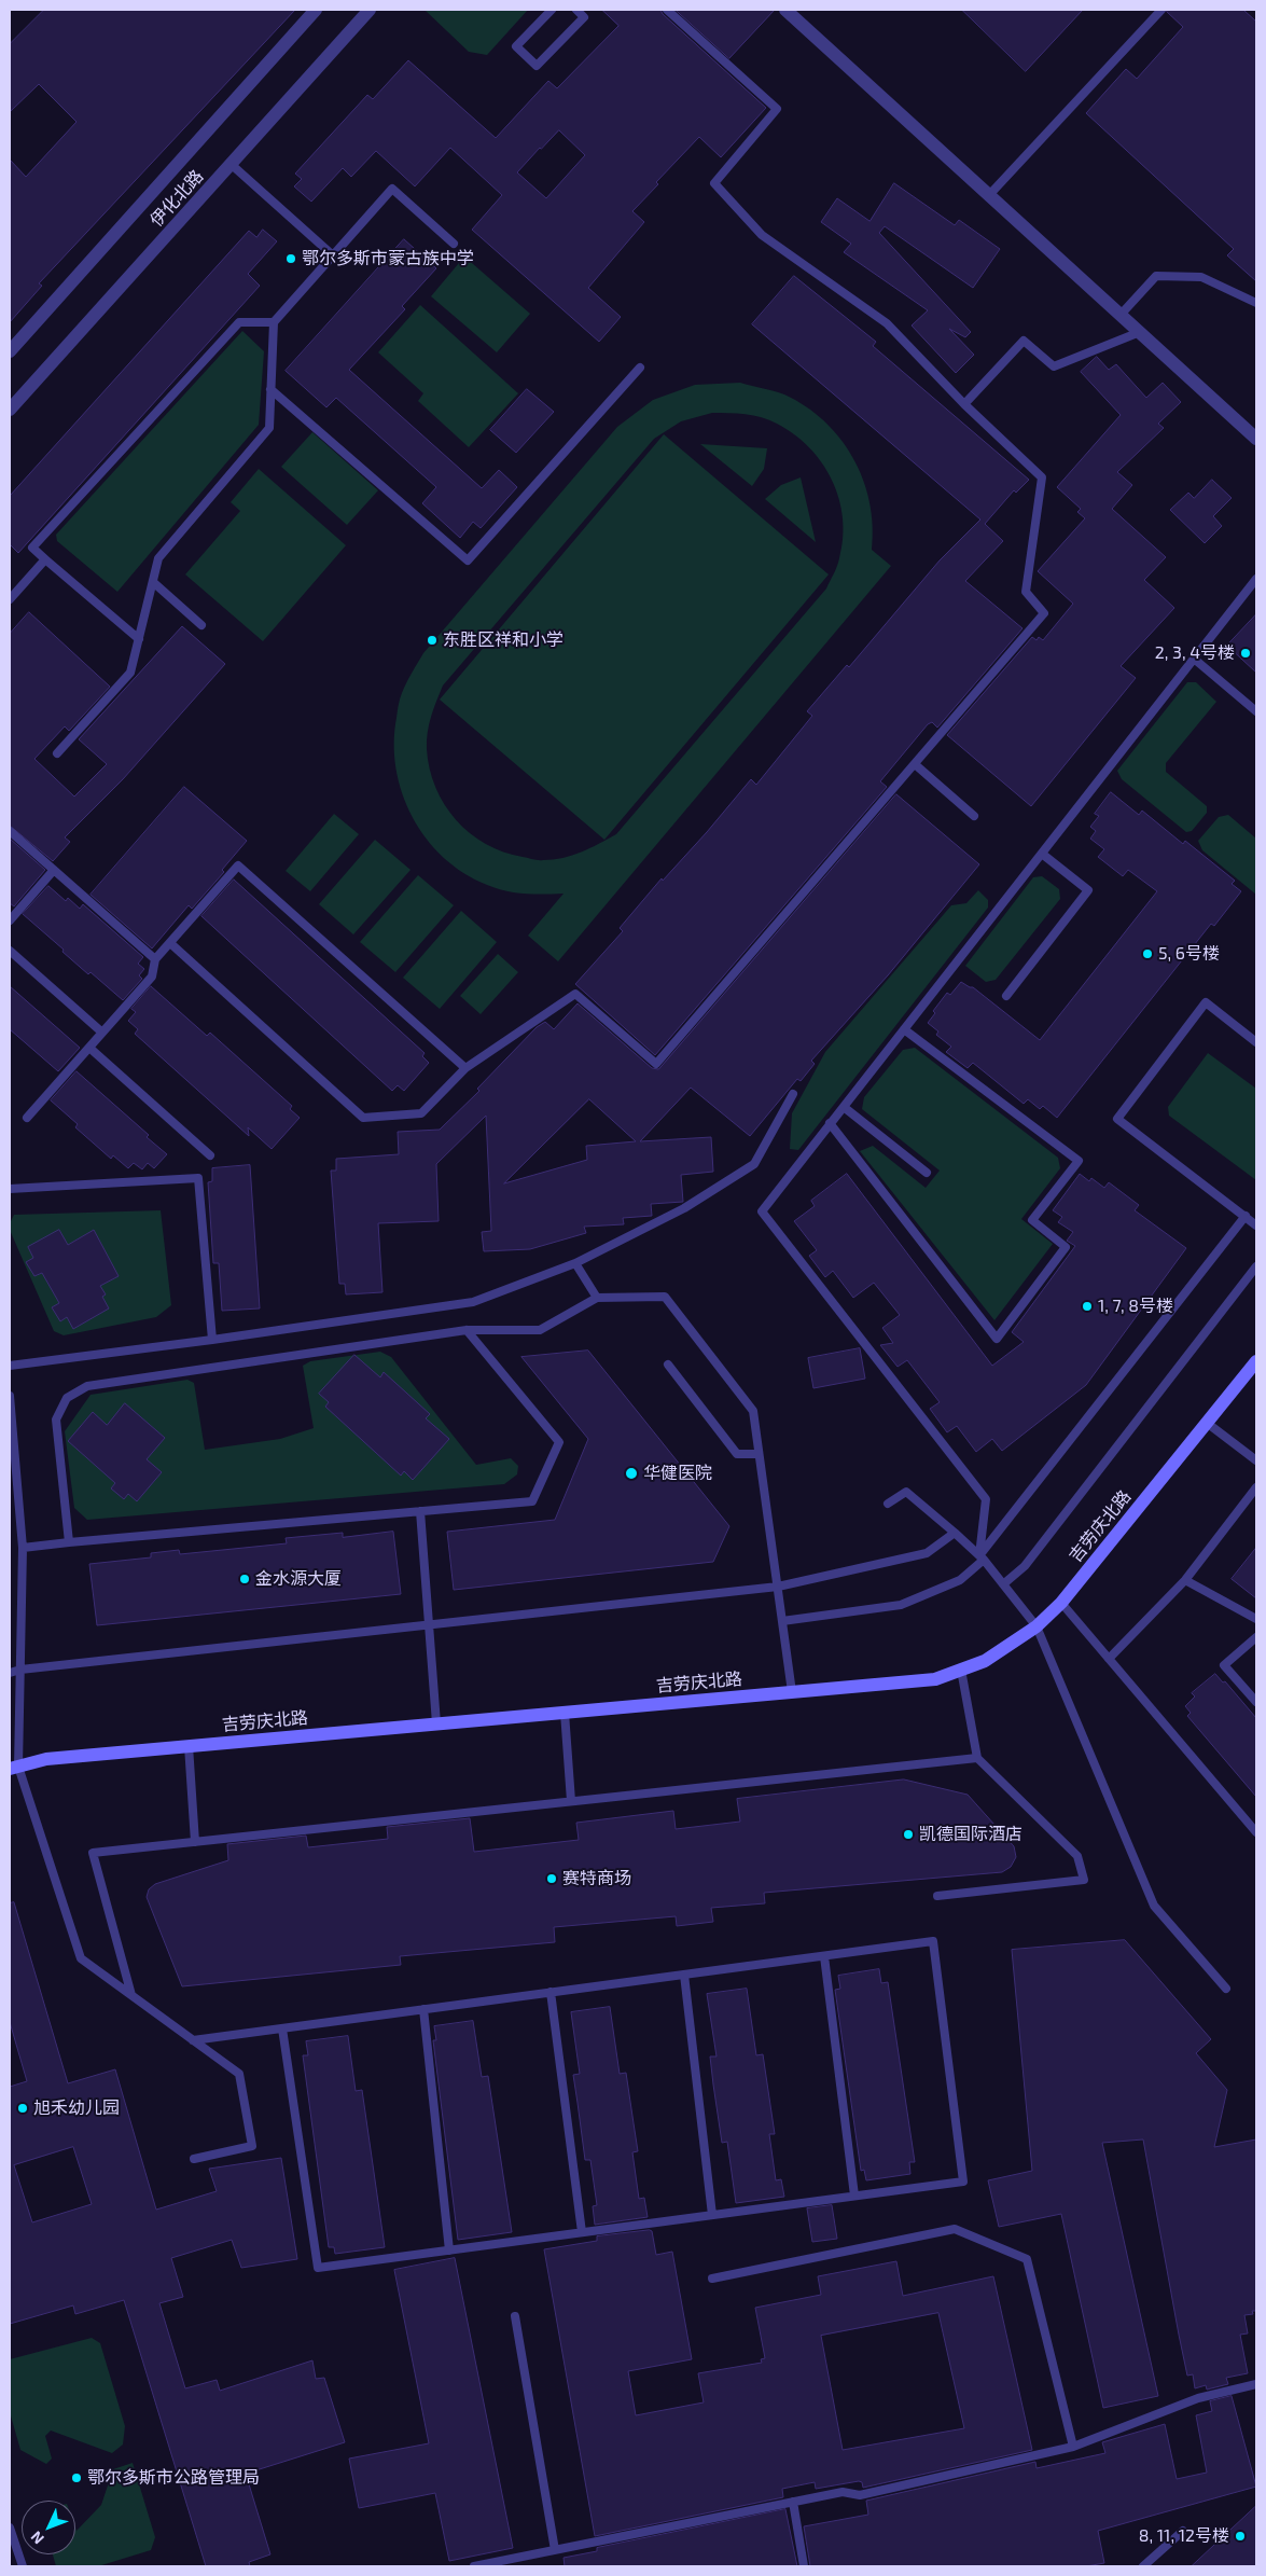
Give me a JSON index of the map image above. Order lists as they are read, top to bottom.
{
  "streets": {
    "main road": ["吉劳庆北路"],
    "street": ["伊化北路"]
  },
  "places": [
    "鄂尔多斯市蒙古族中学",
    "东胜区祥和小学",
    "2, 3, 4号楼",
    "5, 6号楼",
    "1, 7, 8号楼",
    "华健医院",
    "金水源大厦",
    "凯德国际酒店",
    "赛特商场",
    "旭禾幼儿园",
    "鄂尔多斯市公路管理局",
    "8, 11, 12号楼"
  ],
  "north": "bottom left"
}
